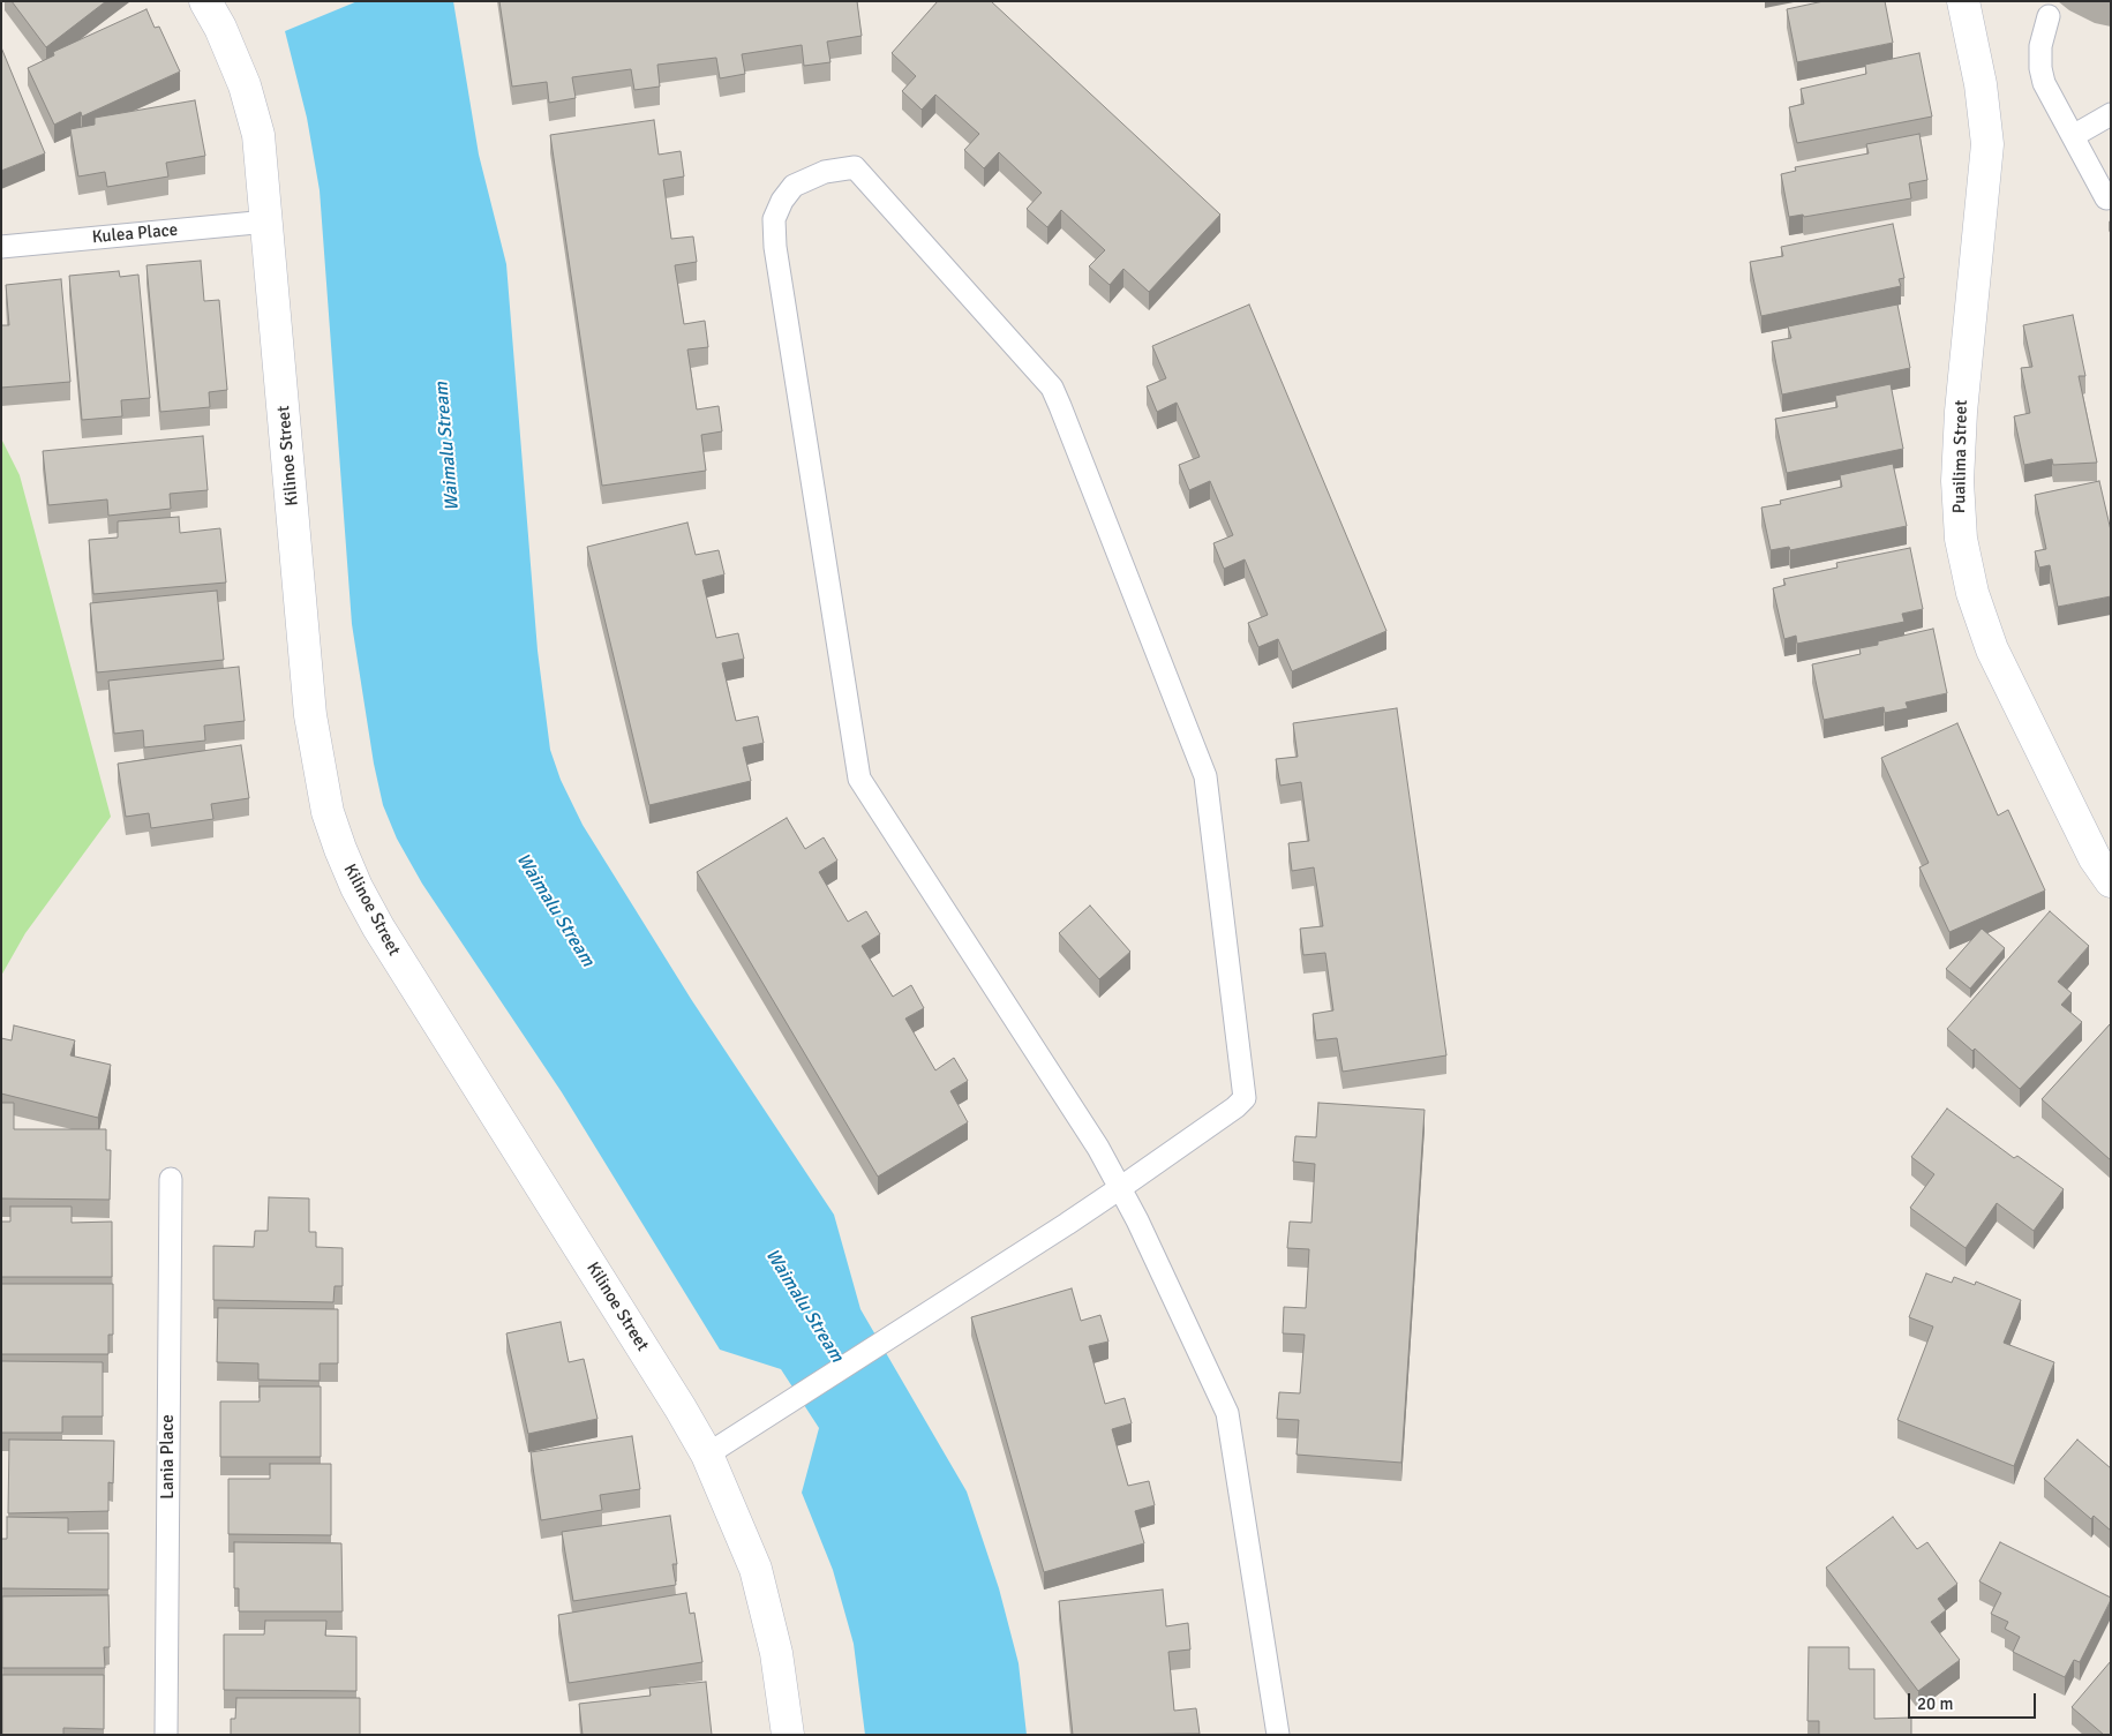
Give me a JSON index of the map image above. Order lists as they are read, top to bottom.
{
  "streets": {
    "street": ["Kilinoe Street", "Puailima Street"],
    "lane": ["Kulea Place", "Lania Place"]
  },
  "crossings": [
    ["Kulea Place", "Kilinoe Street"]
  ],
  "water": ["Waimalu Stream"],
  "scale_bar": "20 m"
}
